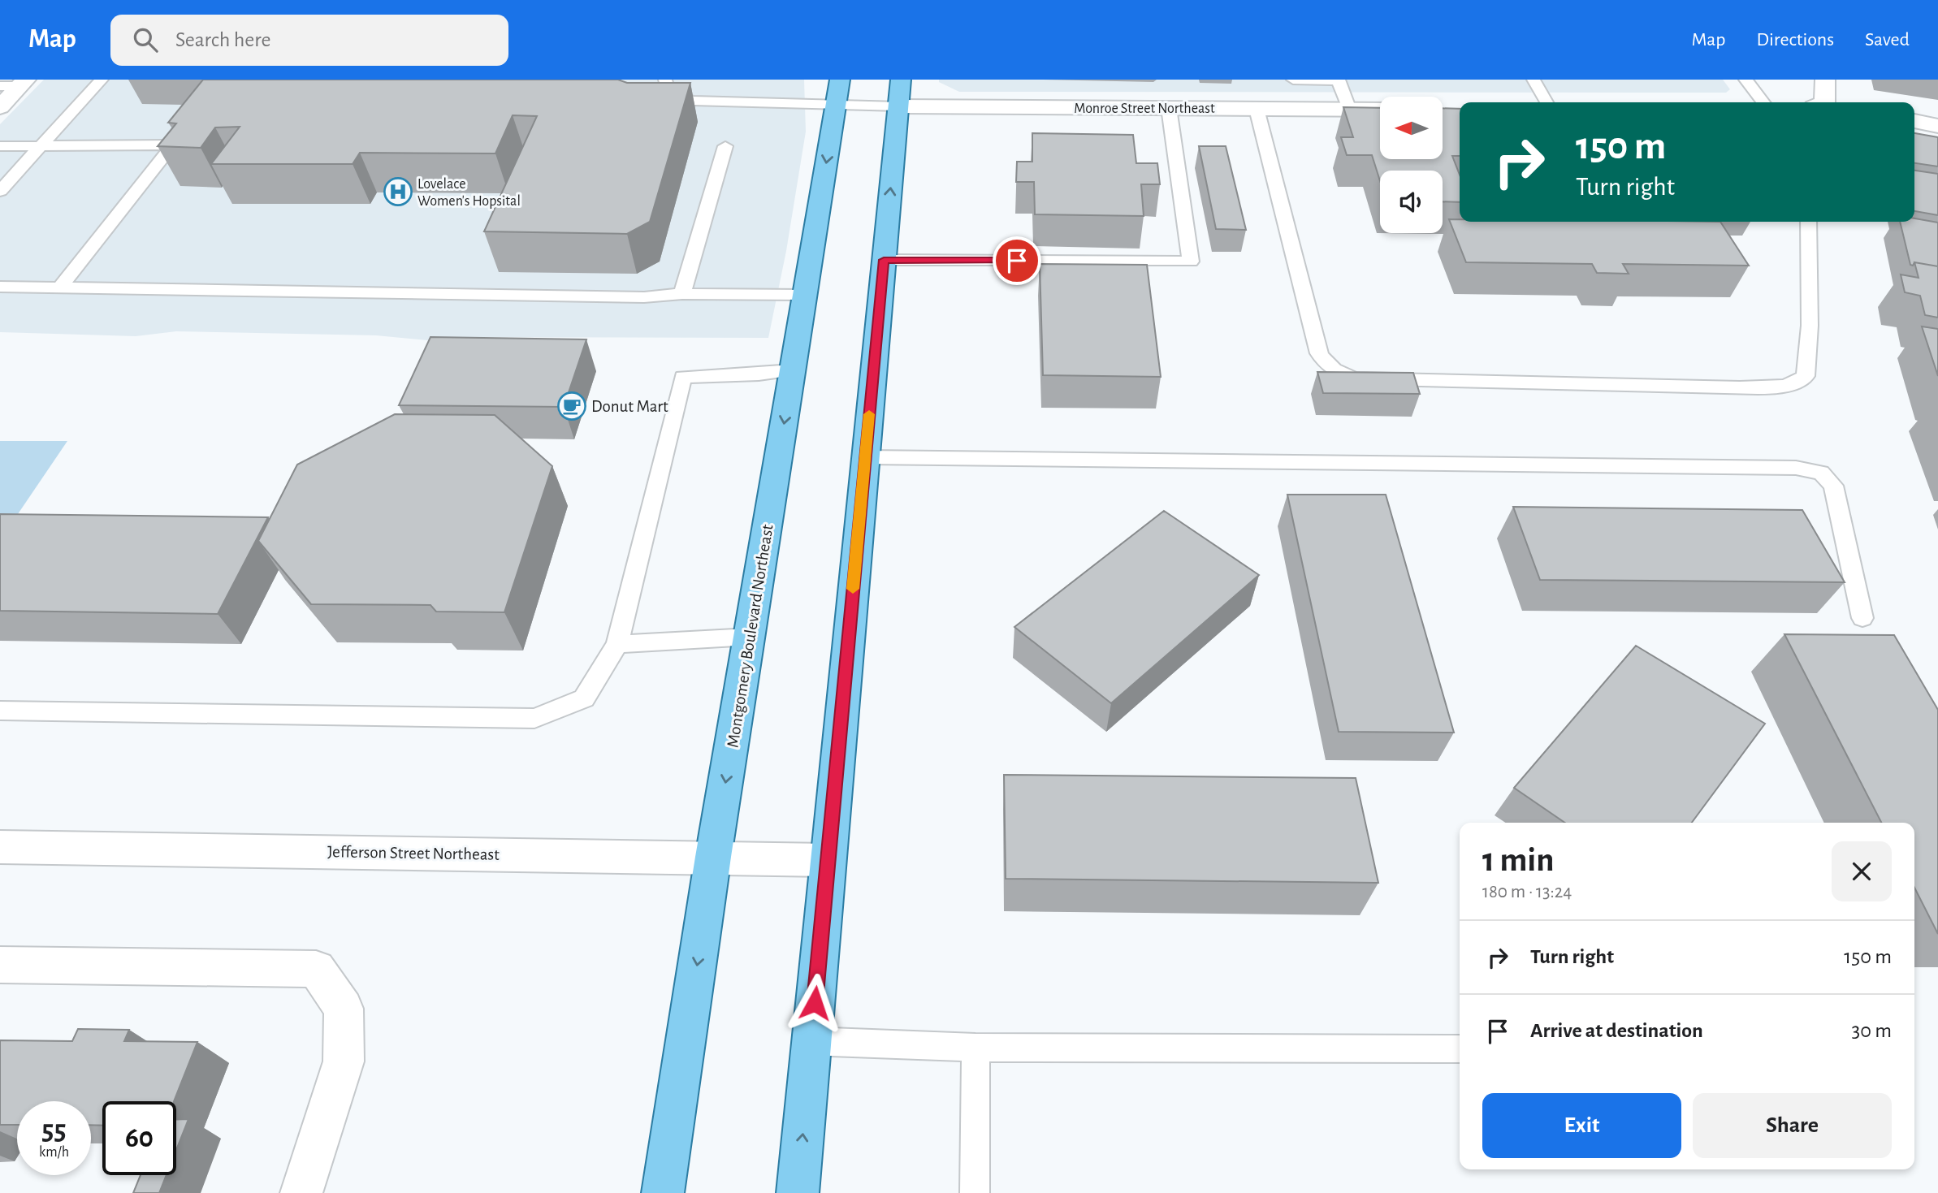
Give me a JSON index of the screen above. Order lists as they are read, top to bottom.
{
  "streets": {
    "main road": ["Montgomery Boulevard Northeast"],
    "street": ["Monroe Street Northeast", "Jefferson Street Northeast"]
  },
  "crossings": [
    ["Montgomery Boulevard Northeast", "Jefferson Street Northeast"]
  ],
  "places": {
    "hospital": ["Lovelace Women's Hopsital"],
    "cafe": ["Donut Mart"]
  },
  "north": "left",
  "page": {
    "header": "Map",
    "search": "Search here",
    "nav": ["Map", "Directions", "Saved"],
    "turn": ["150 m", "Turn right"],
    "heading": ["1 min", "180 m · 13:24"],
    "list": [
      {
        "name": "Turn right",
        "value": "150 m"
      },
      {
        "name": "Arrive at destination",
        "value": "30 m"
      }
    ],
    "buttons": ["Exit", "Share"],
    "speed": "55 km/h",
    "limit": "60"
  }
}
